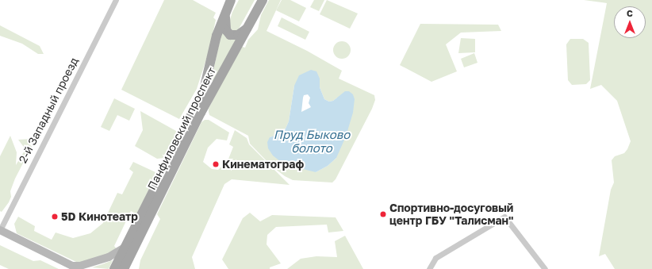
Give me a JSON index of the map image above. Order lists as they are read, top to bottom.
{
  "streets": {
    "main road": ["Панфиловский проспект"],
    "street": ["2-й Западный проезд"]
  },
  "water": ["Пруд Быково болото"],
  "places": ["Кинематограф", "Спортивно-досуговый центр ГБУ \"Талисман\"", "5D Кинотеатр"],
  "north": "top"
}
